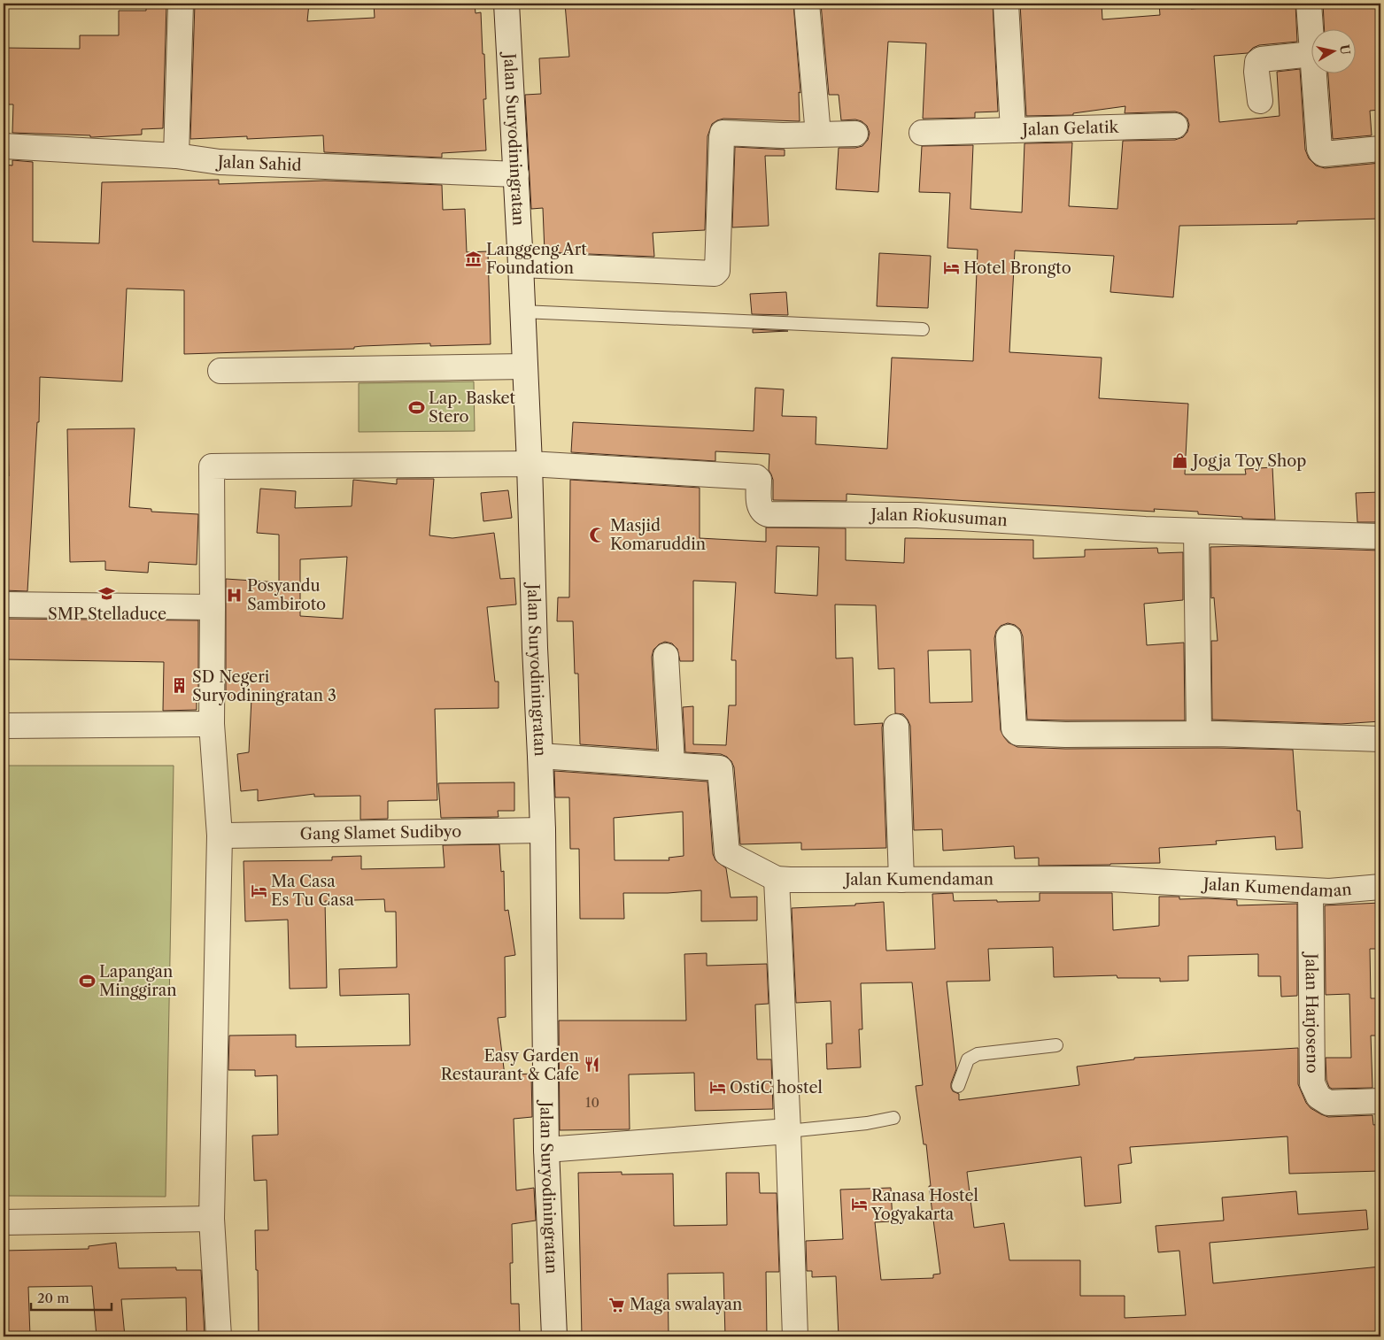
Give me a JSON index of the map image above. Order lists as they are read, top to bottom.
{
  "streets": {
    "street": [
      "Jalan Gelatik",
      "Jalan Suryodiningratan",
      "Jalan Sahid",
      "Jalan Riokusuman",
      "Gang Slamet Sudibyo",
      "Jalan Kumendaman",
      "Jalan Harjoseno"
    ]
  },
  "crossings": [
    ["Jalan Suryodiningratan", "Jalan Sahid"],
    ["Jalan Suryodiningratan", "Jalan Riokusuman"],
    ["Jalan Suryodiningratan", "Gang Slamet Sudibyo"],
    ["Jalan Suryodiningratan", "Jalan Kumendaman"],
    ["Jalan Kumendaman", "Jalan Harjoseno"]
  ],
  "places": {
    "museum": ["Langgeng Art Foundation"],
    "hotel": [
      "Hotel Brongto",
      "Ma Casa Es Tu Casa",
      "OstiC hostel",
      "Ranasa Hostel Yogyakarta"
    ],
    "sports": ["Lap. Basket Stero", "Lapangan Minggiran"],
    "shop": ["Jogja Toy Shop"],
    "mosque": ["Masjid Komaruddin"],
    "school or university": ["SMP Stelladuce"],
    "hospital": ["Posyandu Sambiroto"],
    "building": ["SD Negeri Suryodiningratan 3"],
    "restaurant": ["Easy Garden Restaurant & Cafe"],
    "supermarket": ["Maga swalayan"]
  },
  "house_numbers": ["10"],
  "scale_bar": "20 m",
  "north": "right"
}
